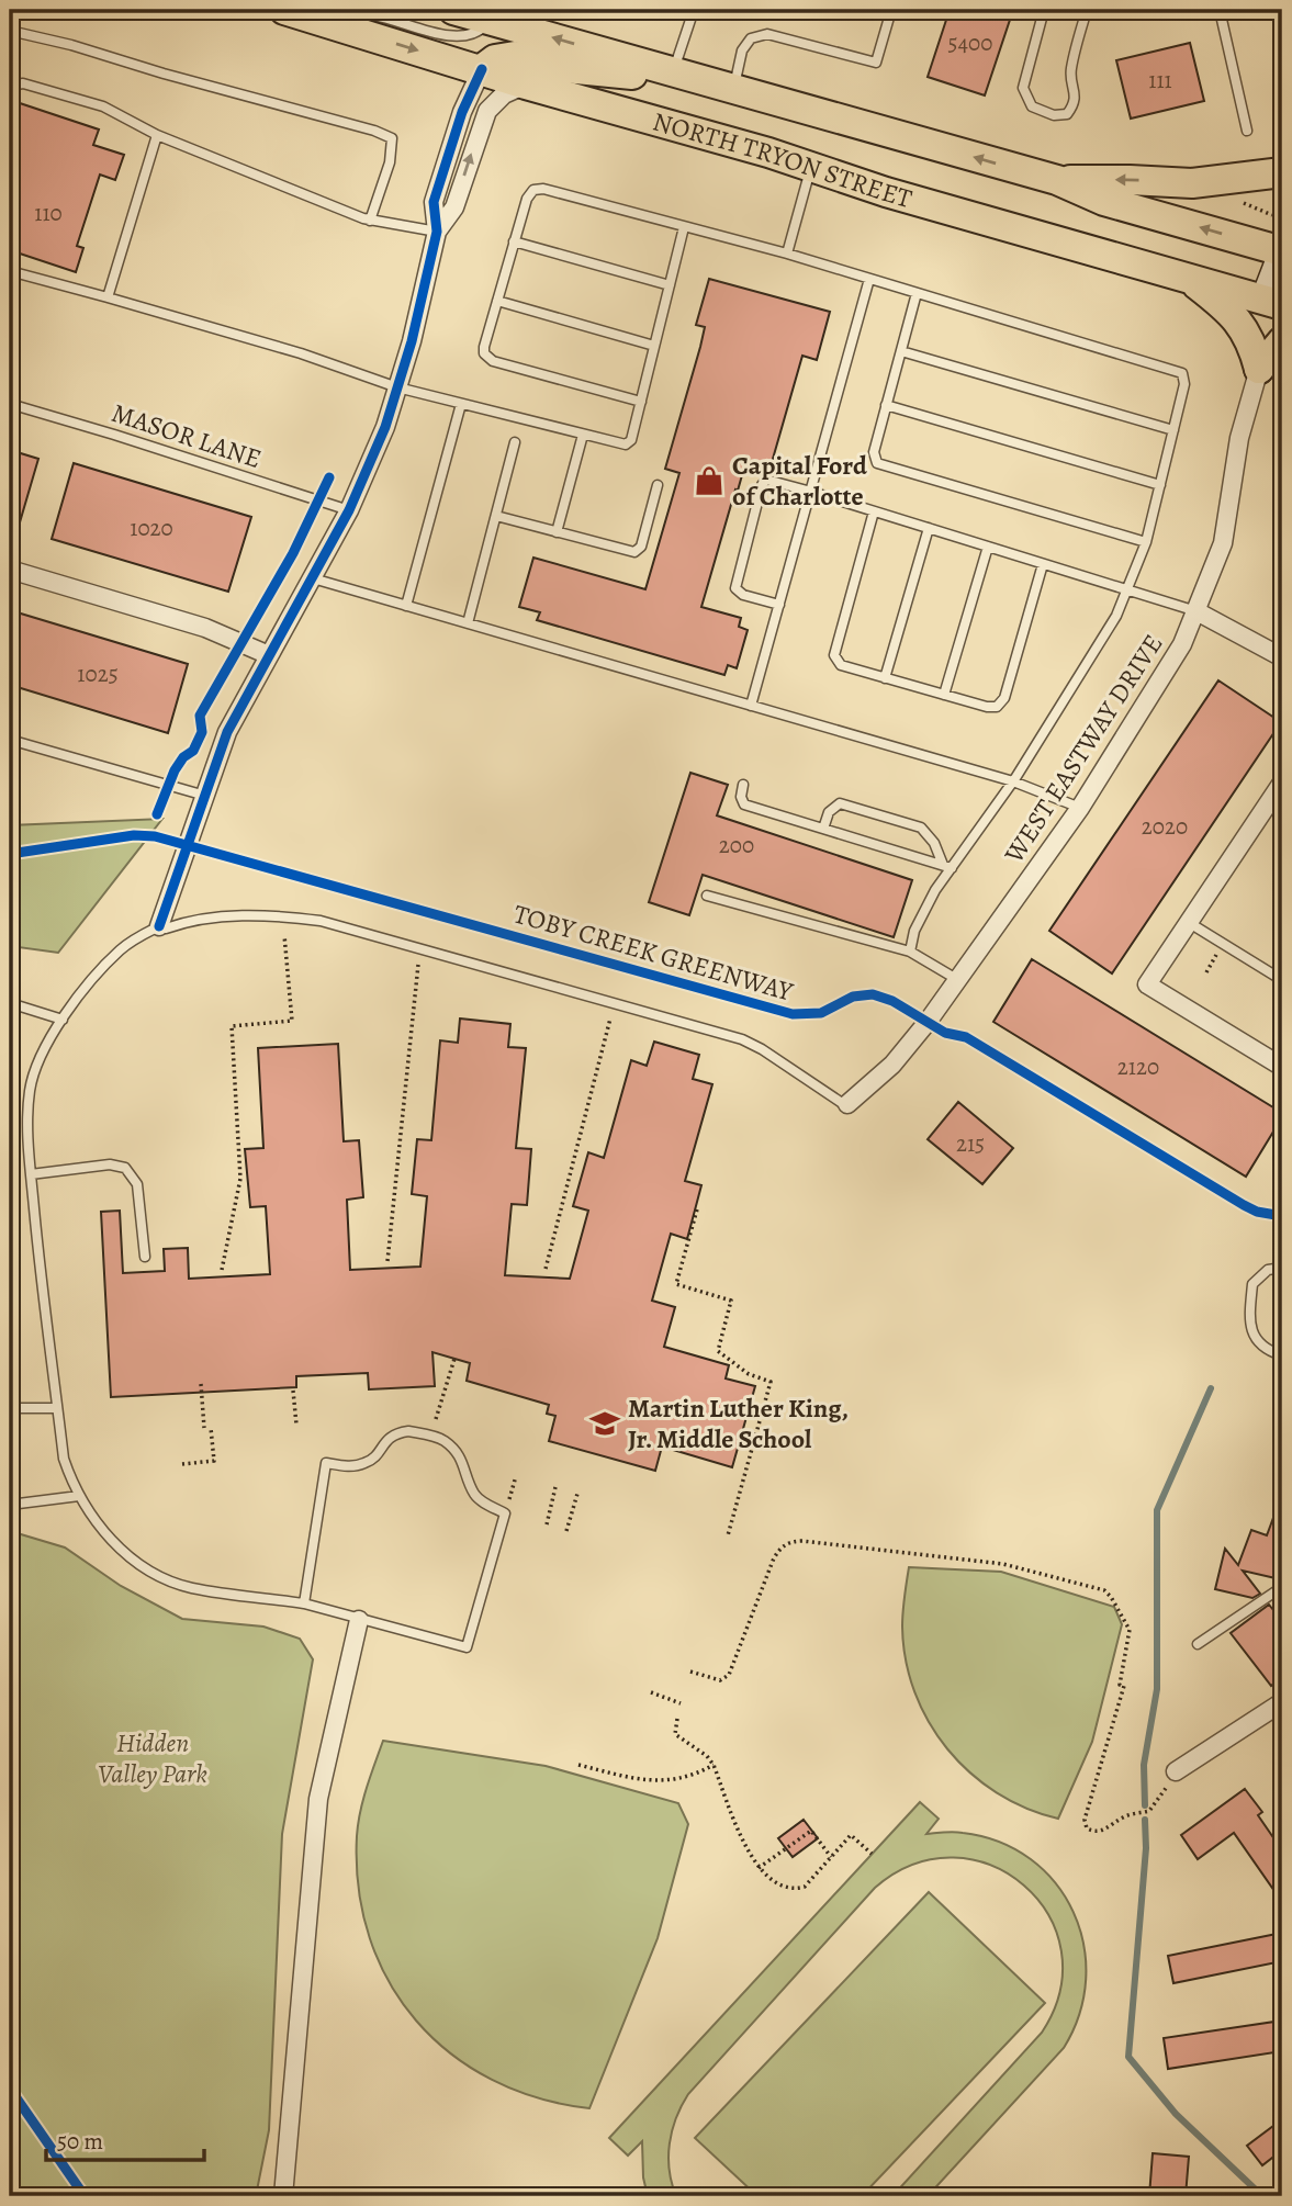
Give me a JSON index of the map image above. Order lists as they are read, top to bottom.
{
  "streets": {
    "main road": ["NORTH TRYON STREET"],
    "street": ["WEST EASTWAY DRIVE"],
    "lane": ["MASOR LANE"],
    "cycle path": ["TOBY CREEK GREENWAY"]
  },
  "parks": ["Hidden Valley Park"],
  "places": {
    "shop": ["Capital Ford of Charlotte"],
    "school or university": ["Martin Luther King, Jr. Middle School"]
  },
  "house_numbers": [
    "5400",
    "111",
    "110",
    "1020",
    "1025",
    "2020",
    "200",
    "2120",
    "215"
  ],
  "scale_bar": "50 m"
}
